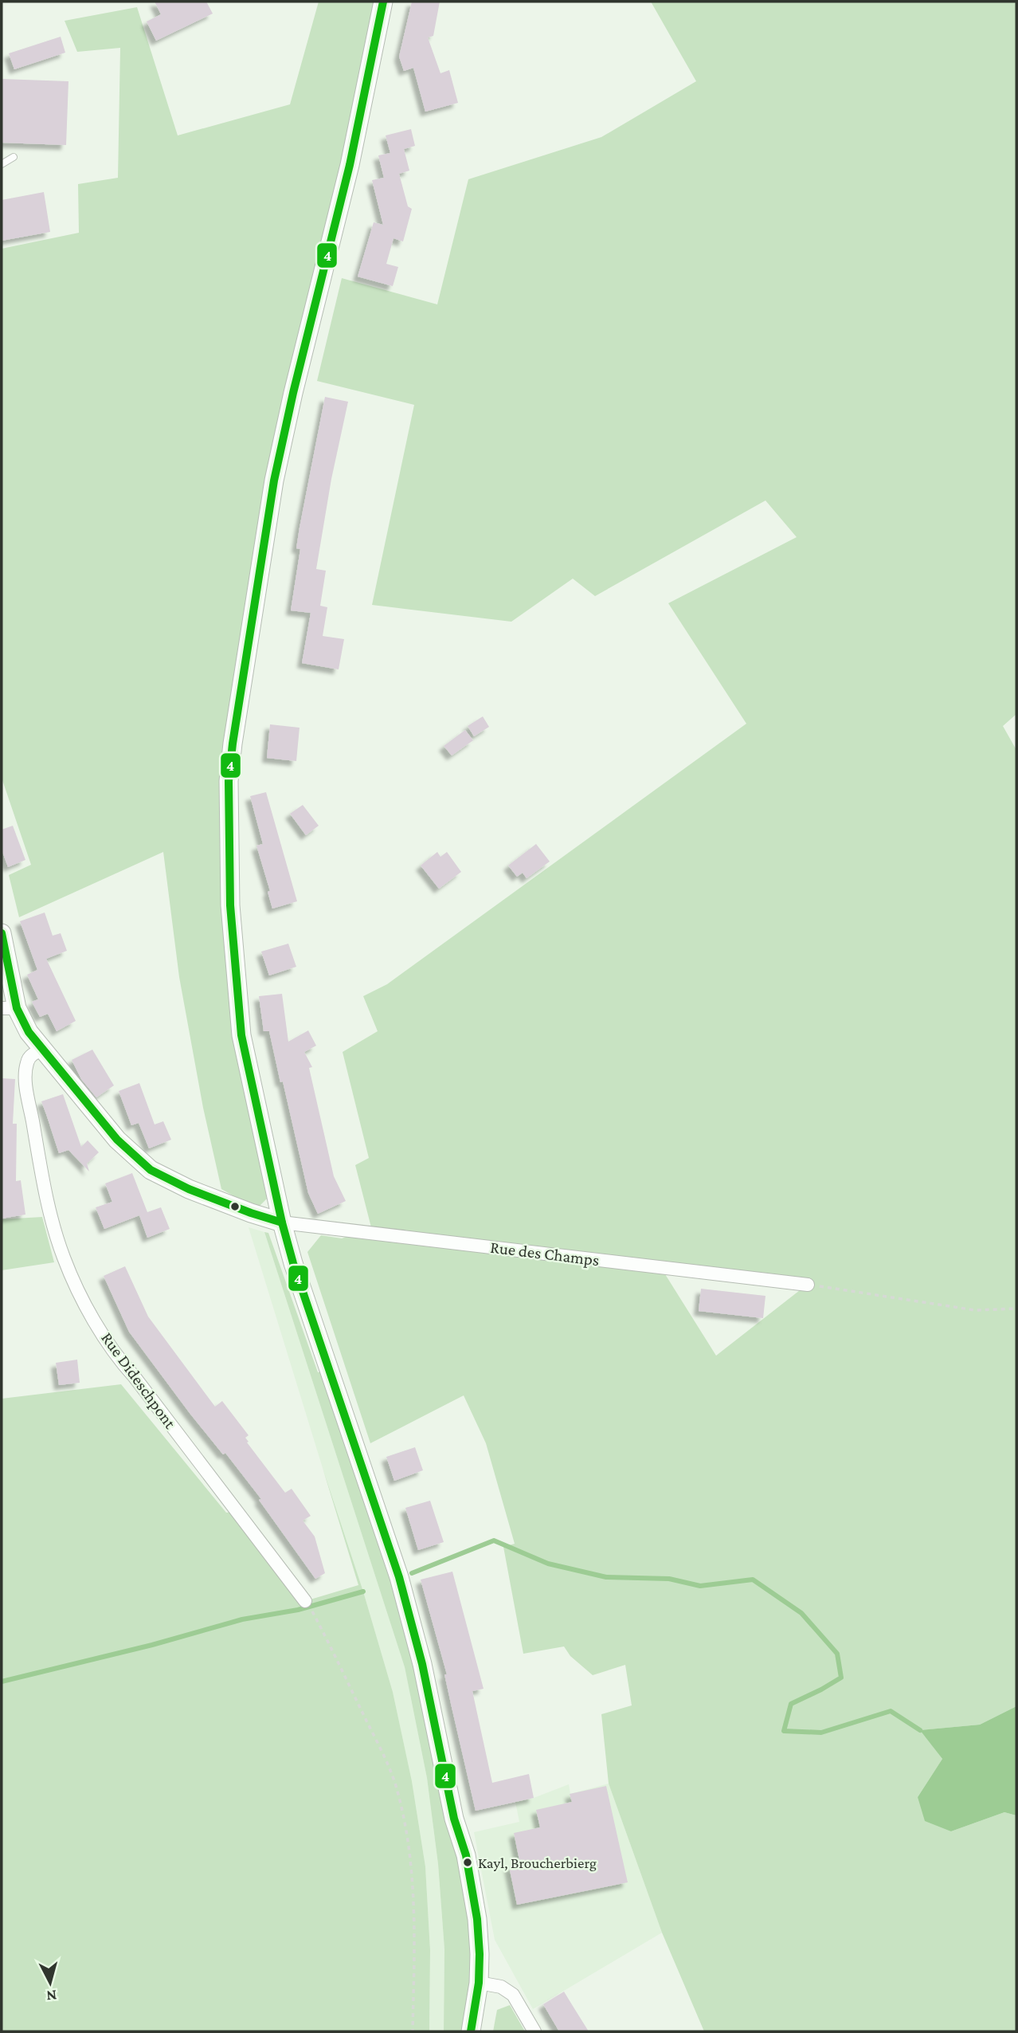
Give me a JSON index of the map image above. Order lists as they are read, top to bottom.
{
  "streets": {
    "street": ["Rue des Champs", "Rue Dideschpont"]
  },
  "places": ["Kayl, Broucherbierg"],
  "lines": ["transit line 4"],
  "north": "bottom"
}
